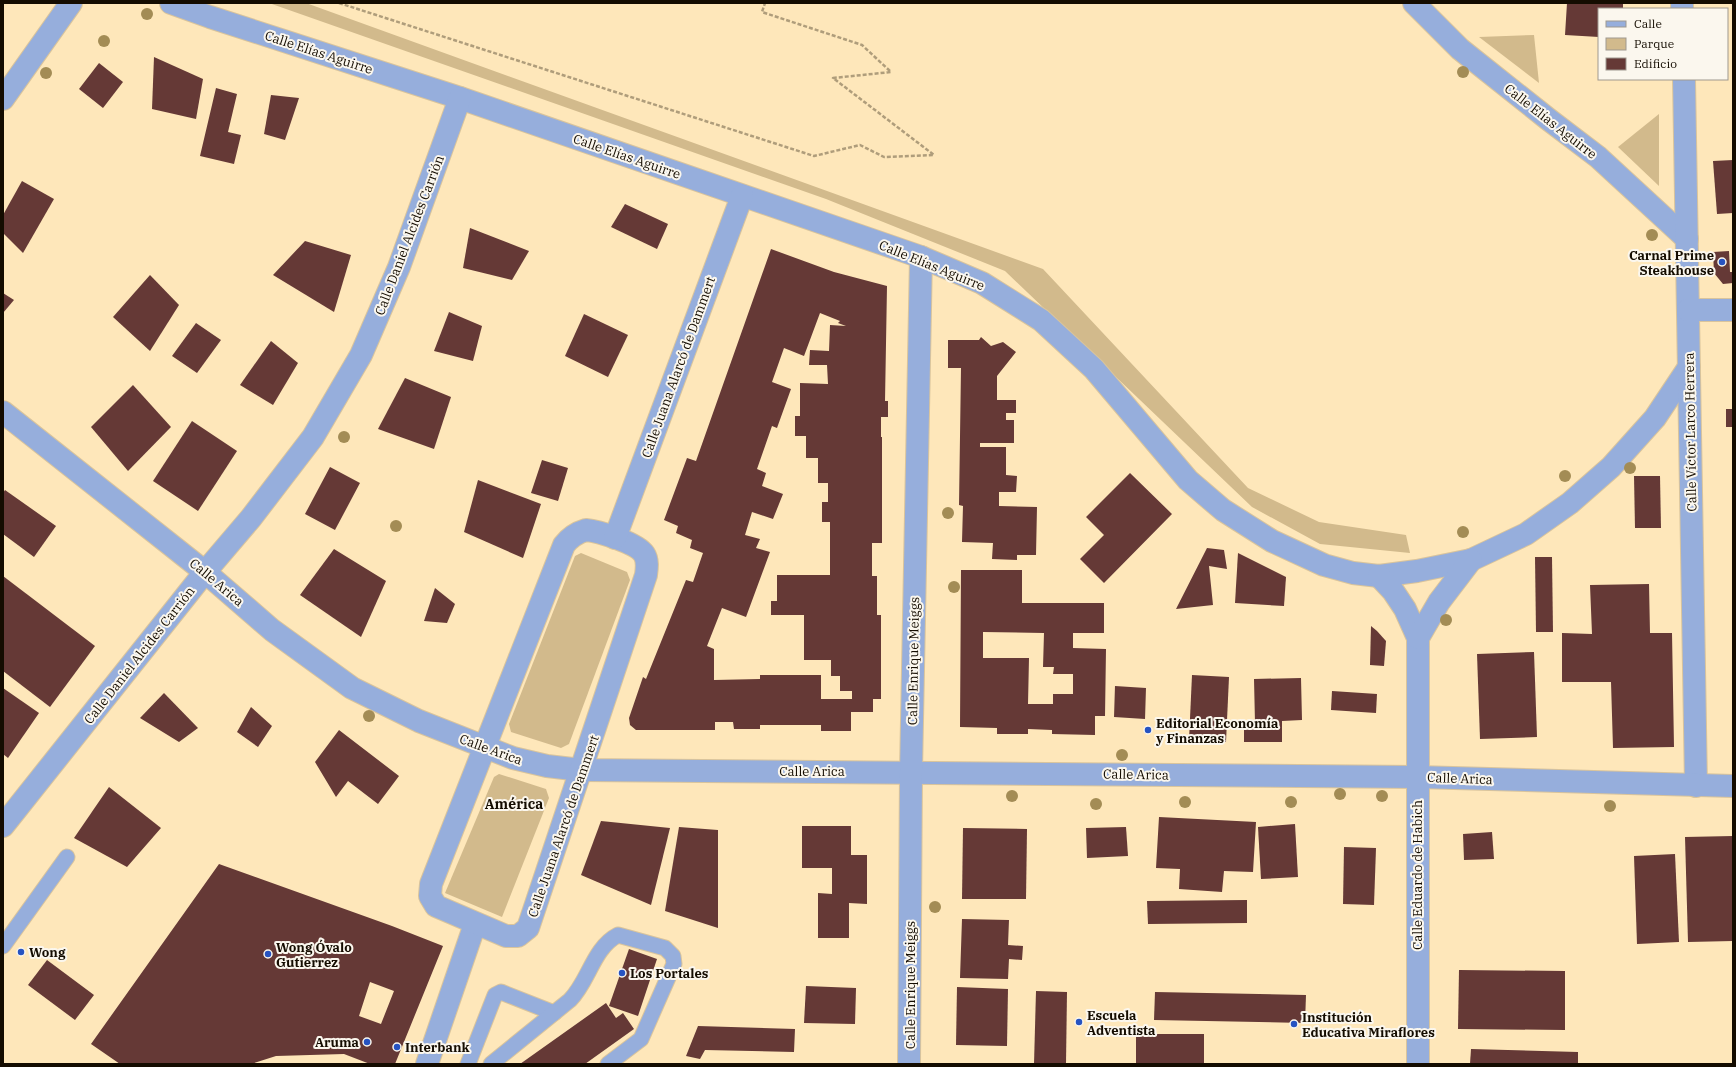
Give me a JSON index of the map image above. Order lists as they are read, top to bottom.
{
  "streets": {
    "street": [
      "Calle Elías Aguirre",
      "Calle Daniel Alcides Carrión",
      "Calle Juana Alarcó de Dammert",
      "Calle Víctor Larco Herrera",
      "Calle Arica",
      "Calle Enrique Meiggs",
      "Calle Eduardo de Habich"
    ]
  },
  "crossings": [
    ["Calle Elías Aguirre", "Calle Daniel Alcides Carrión"],
    ["Calle Elías Aguirre", "Calle Juana Alarcó de Dammert"],
    ["Calle Elías Aguirre", "Calle Víctor Larco Herrera"],
    ["Calle Elías Aguirre", "Calle Enrique Meiggs"],
    ["Calle Elías Aguirre", "Calle Eduardo de Habich"],
    ["Calle Daniel Alcides Carrión", "Calle Arica"],
    ["Calle Juana Alarcó de Dammert", "Calle Arica"],
    ["Calle Víctor Larco Herrera", "Calle Arica"],
    ["Calle Arica", "Calle Enrique Meiggs"],
    ["Calle Arica", "Calle Eduardo de Habich"]
  ],
  "districts": ["América"],
  "places": [
    "Carnal Prime Steakhouse",
    "Editorial Economía y Finanzas",
    "Wong",
    "Wong Óvalo Gutierrez",
    "Los Portales",
    "Escuela Adventista",
    "Institución Educativa Miraflores",
    "Aruma",
    "Interbank"
  ],
  "legend": ["Calle", "Parque", "Edificio"]
}
